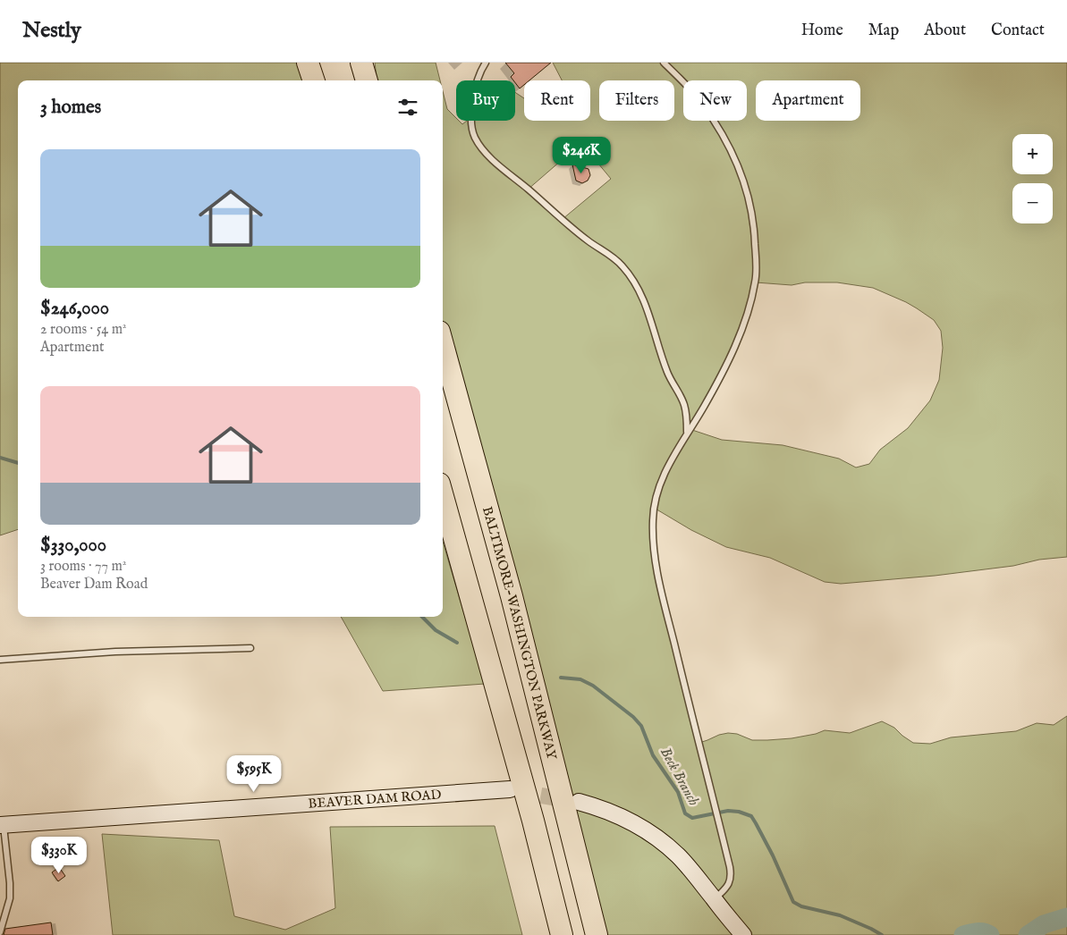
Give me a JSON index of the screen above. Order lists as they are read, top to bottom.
{
  "streets": {
    "highway": ["BALTIMORE-WASHINGTON PARKWAY"],
    "street": ["BEAVER DAM ROAD"]
  },
  "water": ["Beck Branch"],
  "page": {
    "header": "Nestly",
    "nav": [
      "Home",
      "Map",
      "About",
      "Contact"
    ],
    "chip": [
      "Buy",
      "Rent",
      "Filters",
      "New",
      "Apartment"
    ],
    "heading": "3 homes",
    "map_buttons": ["+", "−"],
    "list": [
      {
        "name": "$246,000",
        "note": "2 rooms · 54 m² · Apartment"
      },
      {
        "name": "$330,000",
        "note": "3 rooms · 77 m² · Beaver Dam Road"
      }
    ],
    "price": ["$246K", "$595K", "$330K"]
  }
}
